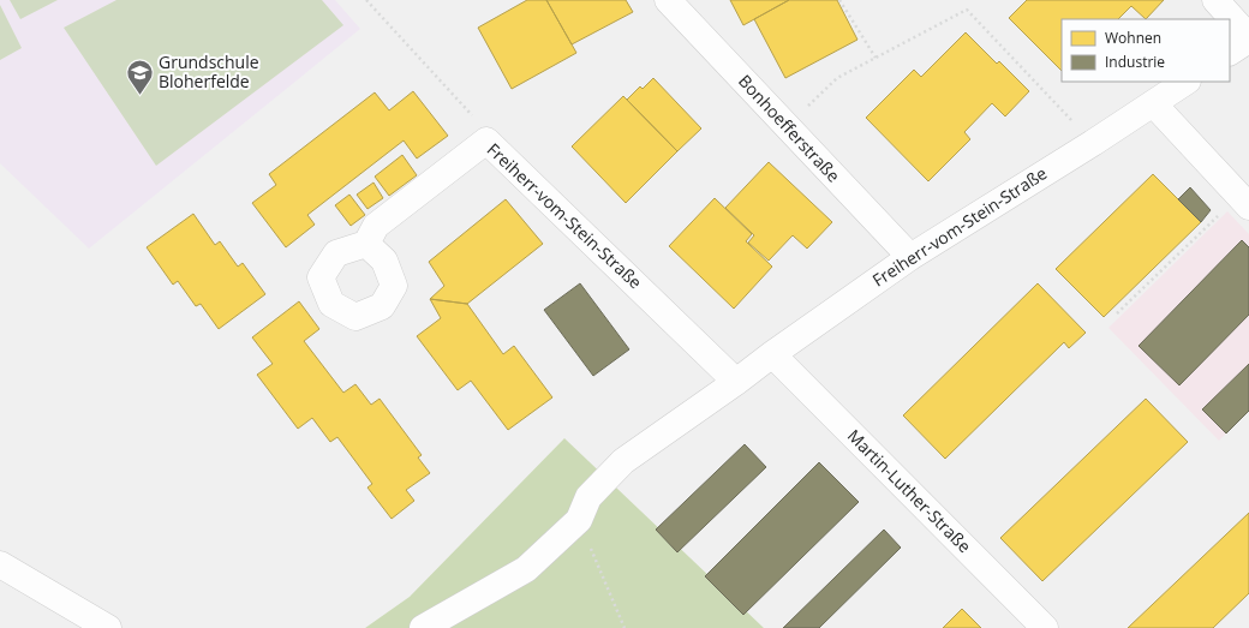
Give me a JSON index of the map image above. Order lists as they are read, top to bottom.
{
  "streets": {
    "street": ["Bonhoefferstraße", "Freiherr-vom-Stein-Straße", "Martin-Luther-Straße"]
  },
  "crossings": [
    ["Bonhoefferstraße", "Freiherr-vom-Stein-Straße"],
    ["Freiherr-vom-Stein-Straße", "Martin-Luther-Straße"]
  ],
  "places": {
    "school or university": ["Grundschule Bloherfelde"]
  },
  "legend": ["Wohnen", "Industrie"]
}
